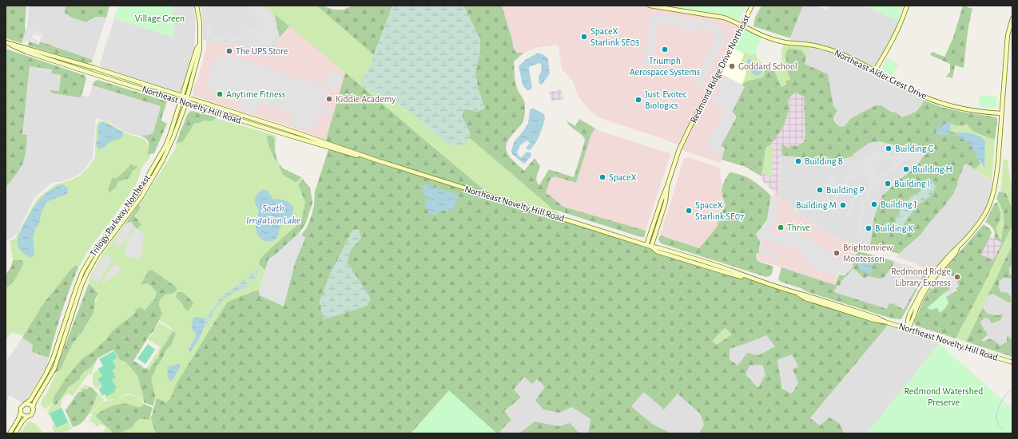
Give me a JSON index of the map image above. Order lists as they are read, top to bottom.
{
  "streets": {
    "street": [
      "Redmond Ridge Drive Northeast",
      "Northeast Alder Crest Drive",
      "Northeast Novelty Hill Road",
      "Trilogy Parkway Northeast"
    ]
  },
  "crossings": [
    ["Redmond Ridge Drive Northeast", "Northeast Alder Crest Drive"],
    ["Redmond Ridge Drive Northeast", "Northeast Novelty Hill Road"],
    ["Northeast Novelty Hill Road", "Trilogy Parkway Northeast"]
  ],
  "water": ["South Irrigation Lake"],
  "parks": ["Village Green", "Redmond Watershed Preserve"],
  "places": [
    "SpaceX Starlink SE03",
    "Triumph Aerospace Systems",
    "The UPS Store",
    "Goddard School",
    "Anytime Fitness",
    "Kiddie Academy",
    "Just. Evotec Biologics",
    "Building G",
    "Building B",
    "Building H",
    "SpaceX",
    "Building I",
    "Building P",
    "Building J",
    "Building M",
    "SpaceX Starlink SE07",
    "Thrive",
    "Building K",
    "Brightonview Montessori",
    "Redmond Ridge Library Express"
  ]
}
